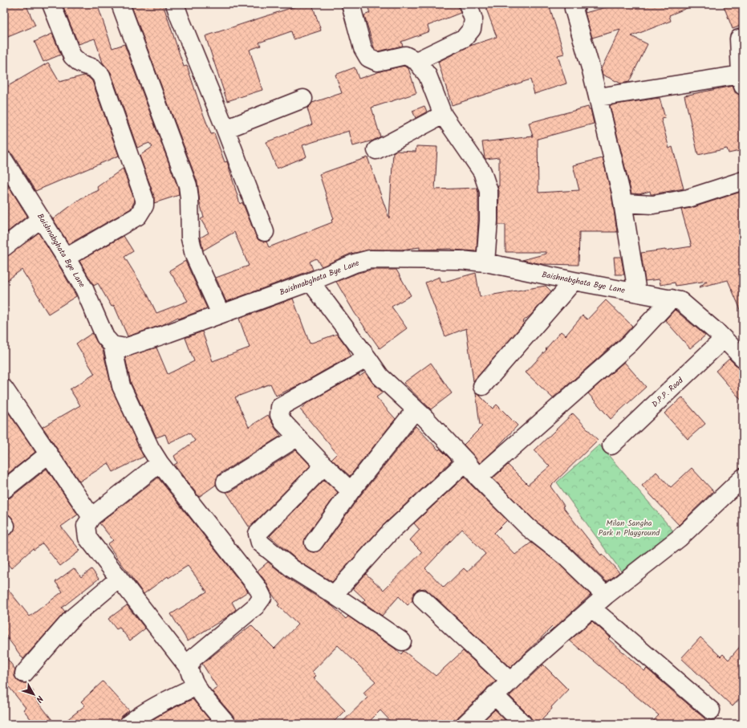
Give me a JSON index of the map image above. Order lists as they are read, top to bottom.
{
  "streets": {
    "street": ["Baishnabghata Bye Lane", "D.P.P. Road"]
  },
  "crossings": [
    ["Baishnabghata Bye Lane", "D.P.P. Road"]
  ],
  "parks": ["Milan Sangha Park n Playground"],
  "north": "bottom right"
}
